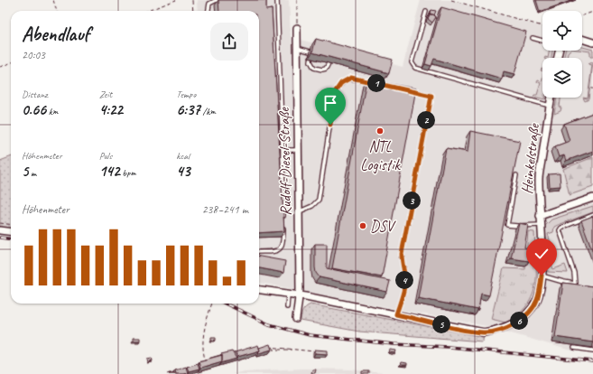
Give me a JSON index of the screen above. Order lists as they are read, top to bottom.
{
  "streets": {
    "street": ["Heinkelstraße", "Rudolf-Diesel-Straße"]
  },
  "crossings": [
    ["Heinkelstraße", "Rudolf-Diesel-Straße"]
  ],
  "places": ["NTL Logistik", "DSV"],
  "page": {
    "heading": ["Abendlauf", "20:03"],
    "stats": [
      ["Distanz", "0.66 km"],
      ["Zeit", "4:22"],
      ["Tempo", "6:37 /km"],
      ["Höhenmeter", "5 m"],
      ["Puls", "142 bpm"],
      ["kcal", "43"]
    ],
    "pins": [
      "1",
      "2",
      "3",
      "4",
      "6",
      "5"
    ],
    "chart": ["Höhenmeter", "238–241 m"]
  }
}
